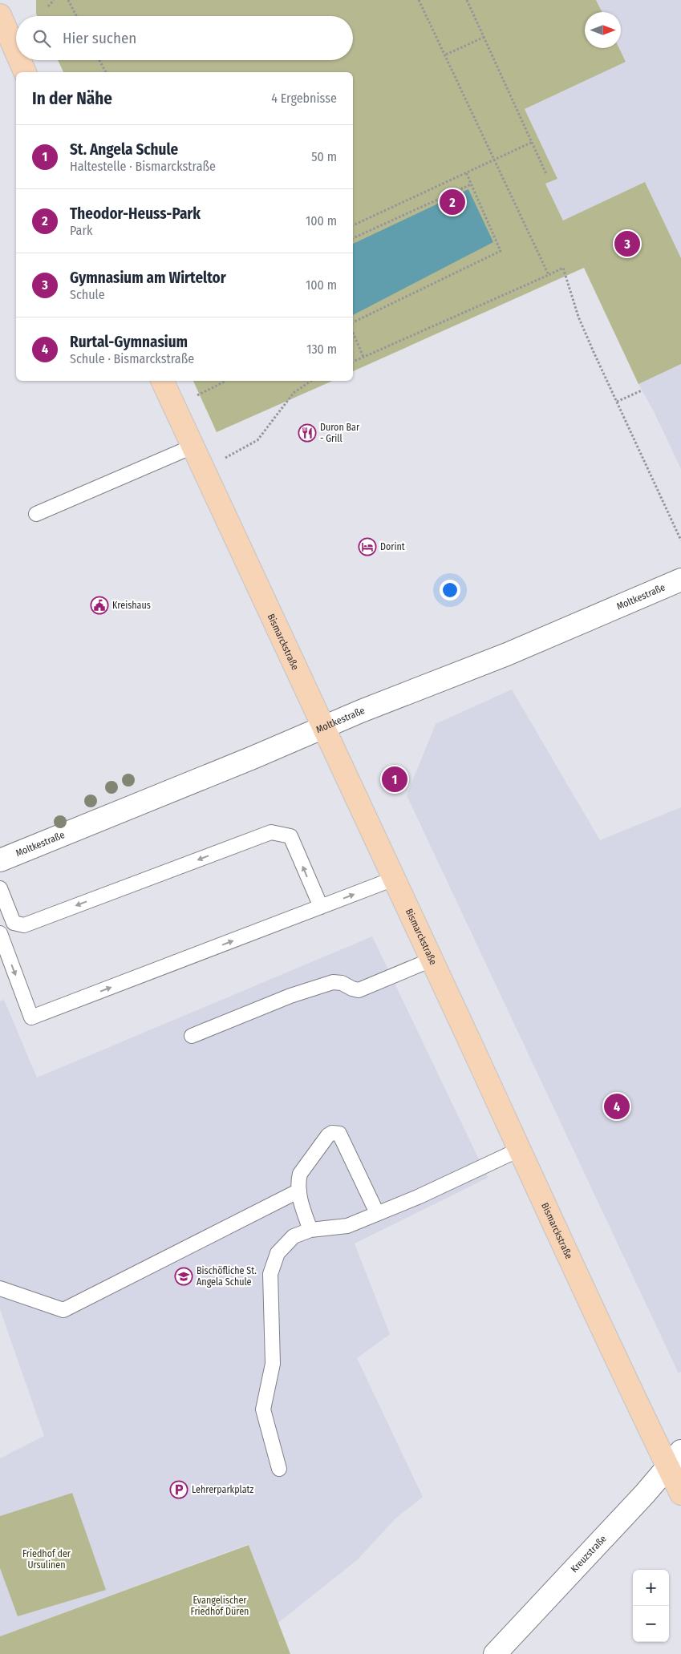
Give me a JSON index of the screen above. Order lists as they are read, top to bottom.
{
  "streets": {
    "main road": ["Bismarckstraße"],
    "street": ["Moltkestraße", "Kreuzstraße"]
  },
  "crossings": [
    ["Moltkestraße", "Bismarckstraße"],
    ["Bismarckstraße", "Kreuzstraße"]
  ],
  "parks": ["Friedhof der Ursulinen", "Evangelischer Friedhof Düren"],
  "places": {
    "restaurant": ["Duron Bar - Grill"],
    "hotel": ["Dorint"],
    "public building": ["Kreishaus"],
    "school or university": ["Bischöfliche St. Angela Schule"],
    "parking": ["Lehrerparkplatz"]
  },
  "north": "right",
  "page": {
    "search": "Hier suchen",
    "heading": ["In der Nähe", "4 Ergebnisse"],
    "list": [
      {
        "mark": "1",
        "name": "St. Angela Schule",
        "note": "Haltestelle · Bismarckstraße",
        "value": "50 m"
      },
      {
        "mark": "2",
        "name": "Theodor-Heuss-Park",
        "note": "Park",
        "value": "100 m"
      },
      {
        "mark": "3",
        "name": "Gymnasium am Wirteltor",
        "note": "Schule",
        "value": "100 m"
      },
      {
        "mark": "4",
        "name": "Rurtal-Gymnasium",
        "note": "Schule · Bismarckstraße",
        "value": "130 m"
      }
    ],
    "pins": [
      "2",
      "3",
      "1",
      "4"
    ],
    "map_buttons": ["+", "−"]
  }
}
